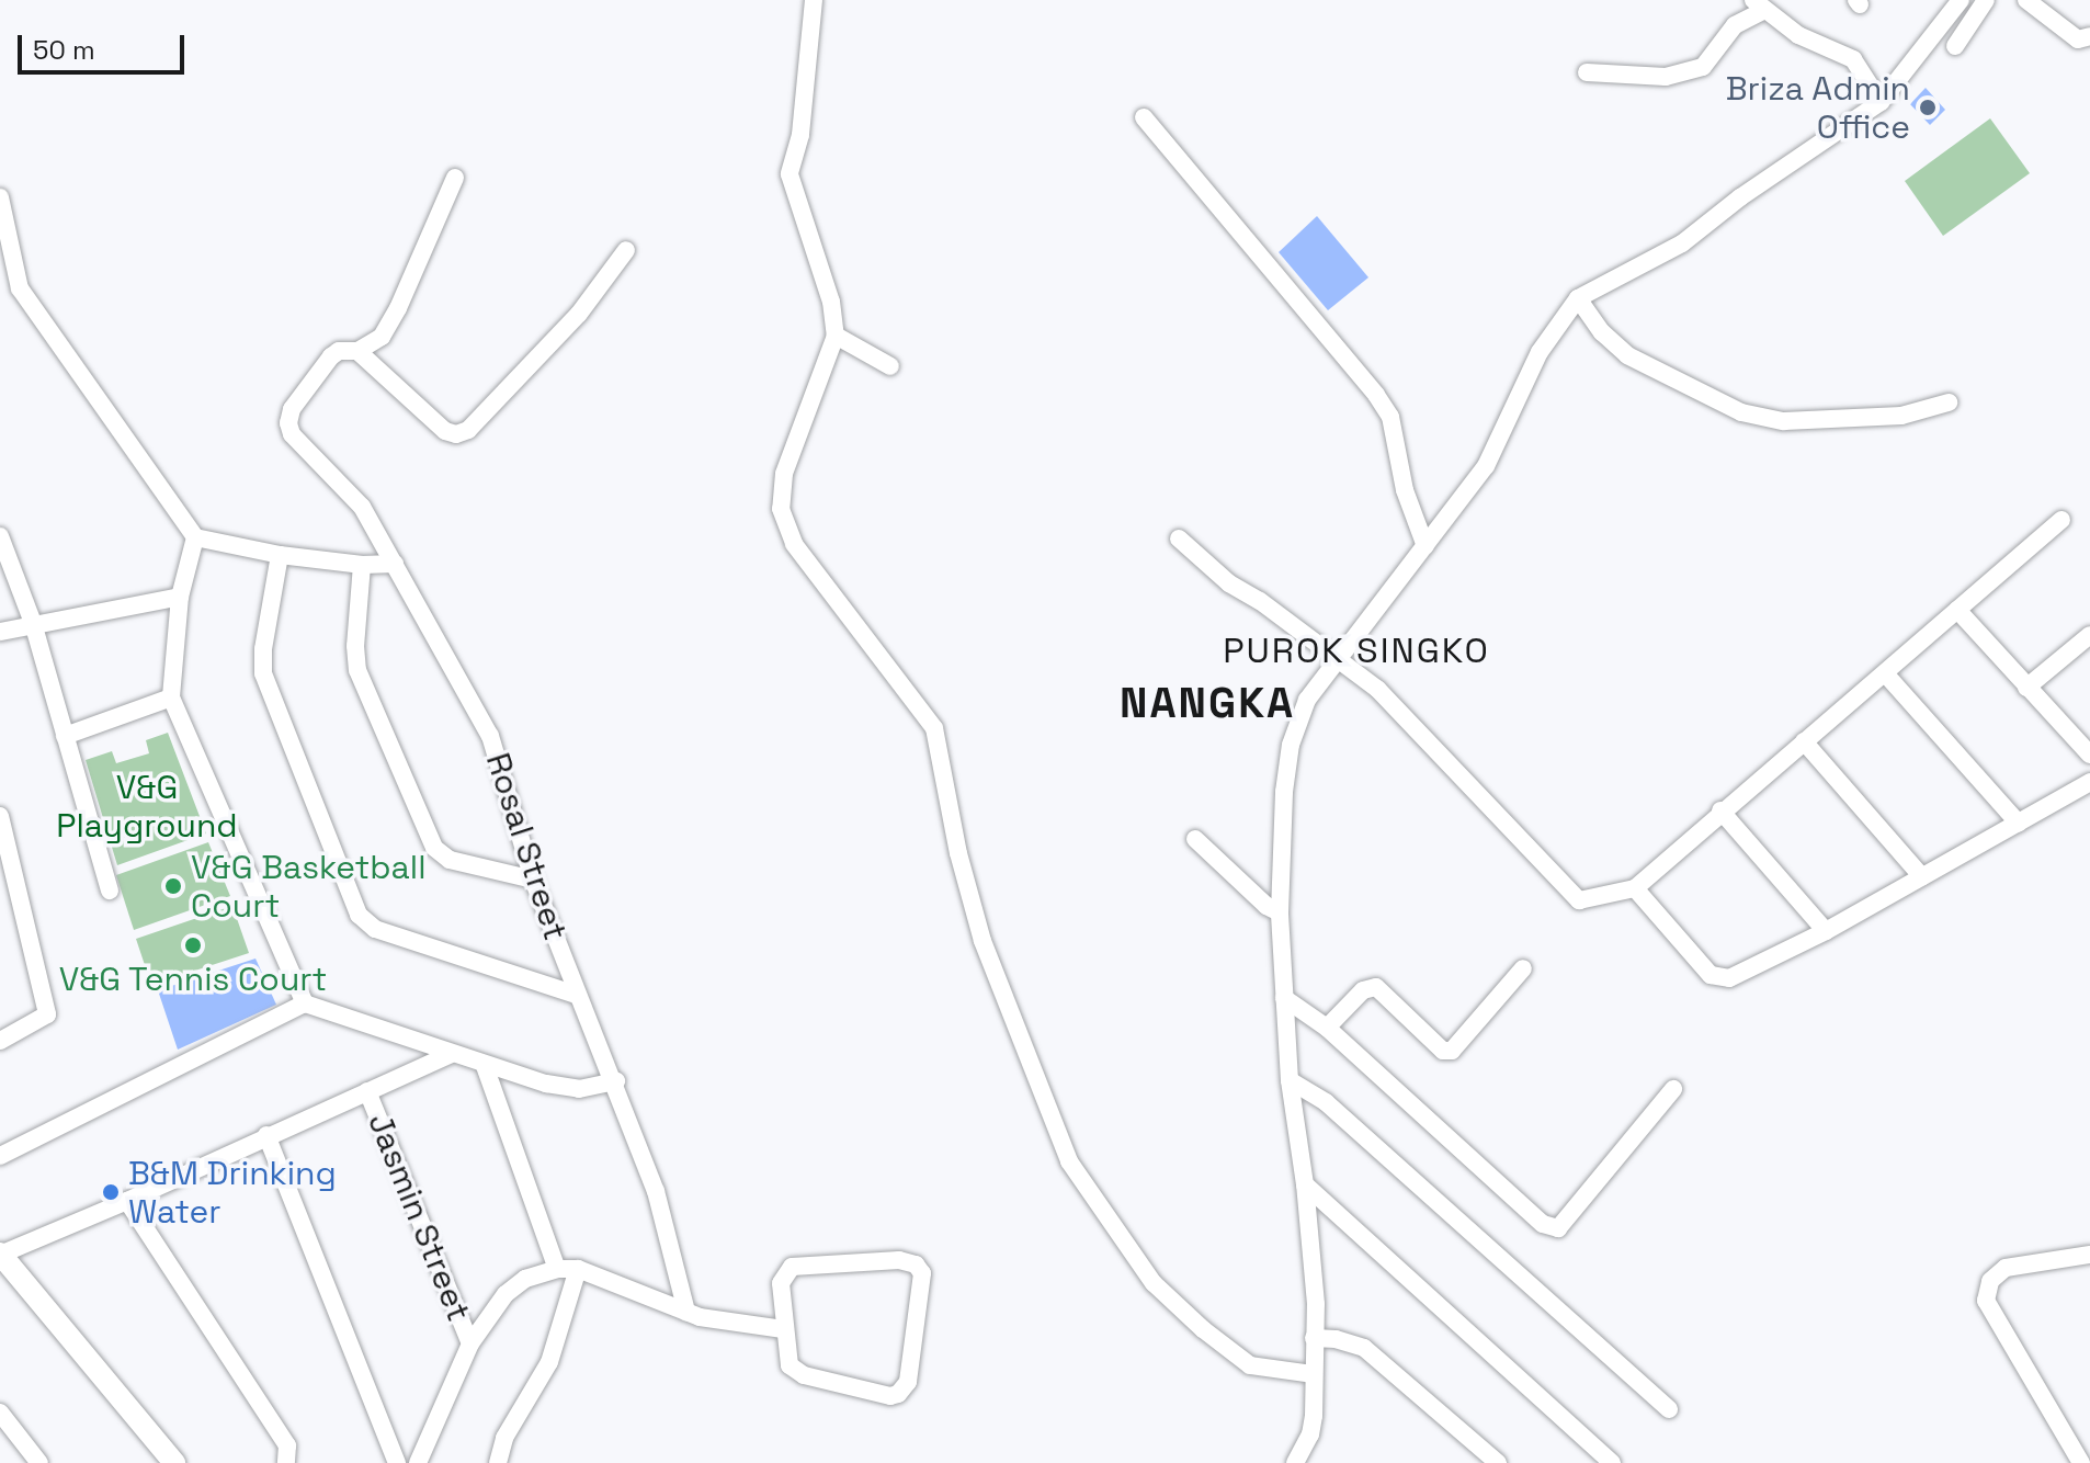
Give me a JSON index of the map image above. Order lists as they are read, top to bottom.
{
  "streets": {
    "street": ["Rosal Street", "Jasmin Street"]
  },
  "districts": ["PUROK SINGKO", "NANGKA"],
  "parks": ["V&G Playground"],
  "places": [
    "Briza Admin Office",
    "V&G Basketball Court",
    "V&G Tennis Court",
    "B&M Drinking Water"
  ],
  "scale_bar": "50 m"
}
